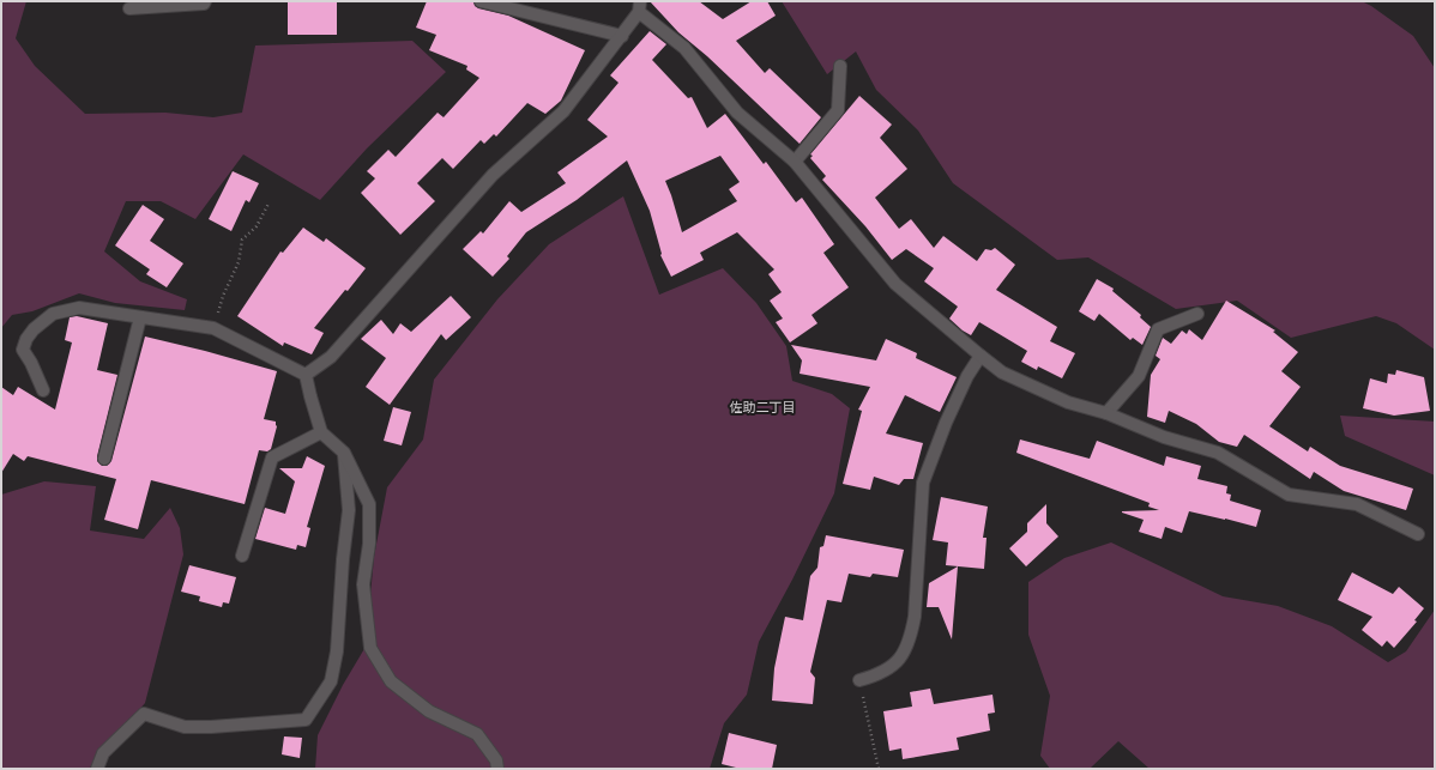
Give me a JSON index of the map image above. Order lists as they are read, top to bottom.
{
  "districts": ["佐助二丁目"]
}
